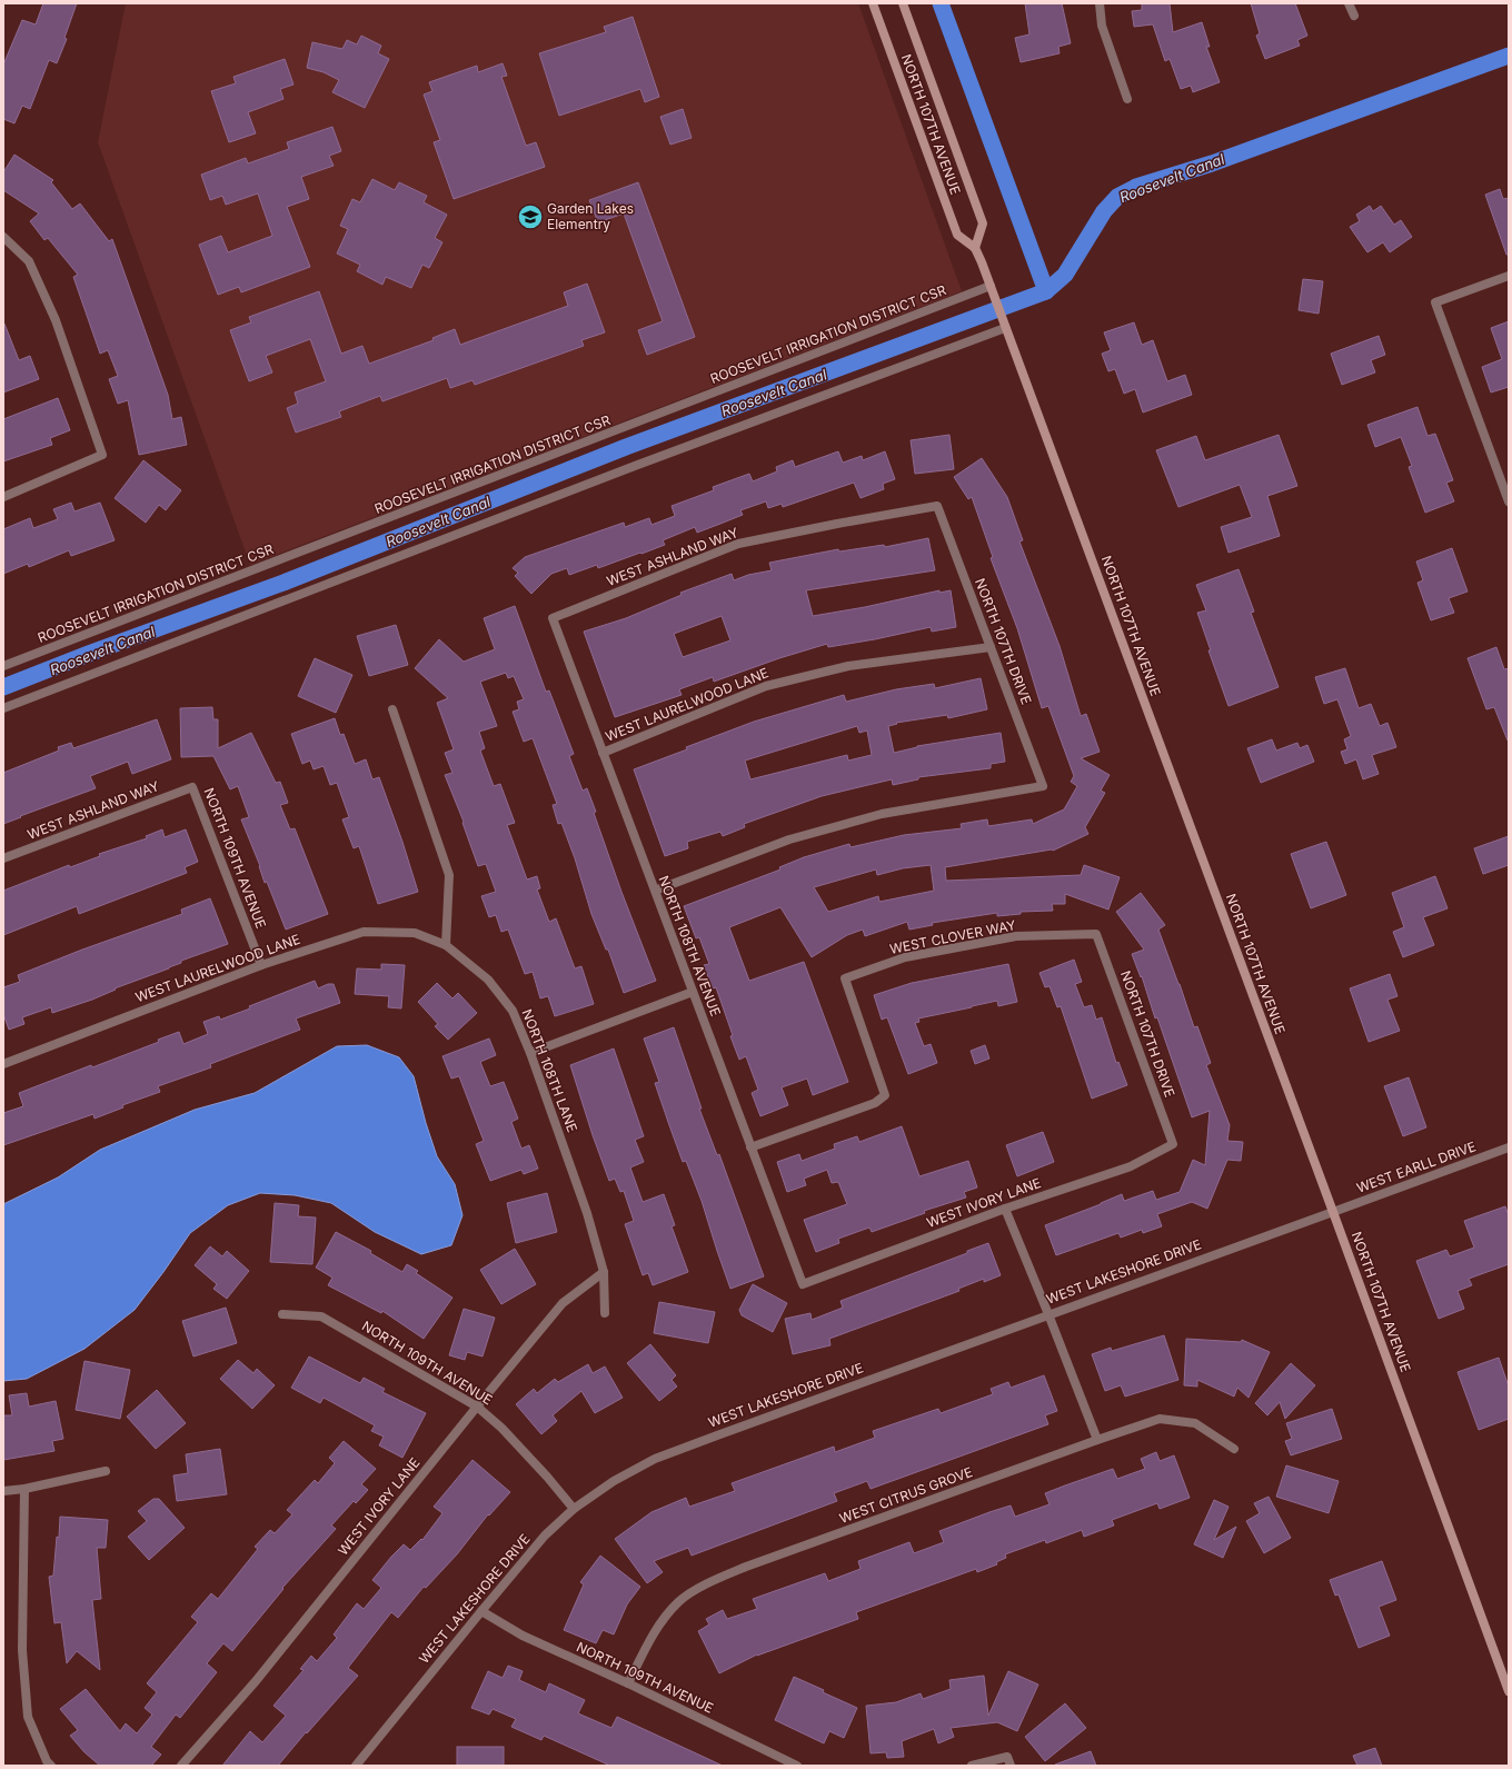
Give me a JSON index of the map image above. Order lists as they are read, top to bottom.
{
  "streets": {
    "main road": ["NORTH 107TH AVENUE"],
    "street": [
      "ROOSEVELT IRRIGATION DISTRICT CSR",
      "WEST ASHLAND WAY",
      "NORTH 107TH DRIVE",
      "WEST LAURELWOOD LANE",
      "NORTH 109TH AVENUE",
      "WEST CLOVER WAY",
      "NORTH 108TH AVENUE",
      "NORTH 108TH LANE",
      "WEST EARLL DRIVE",
      "WEST IVORY LANE",
      "WEST LAKESHORE DRIVE",
      "WEST CITRUS GROVE"
    ]
  },
  "crossings": [
    ["NORTH 107TH AVENUE", "ROOSEVELT IRRIGATION DISTRICT CSR"],
    ["NORTH 107TH AVENUE", "WEST EARLL DRIVE"],
    ["NORTH 107TH AVENUE", "WEST LAKESHORE DRIVE"],
    ["WEST ASHLAND WAY", "NORTH 107TH DRIVE"],
    ["WEST ASHLAND WAY", "NORTH 109TH AVENUE"],
    ["WEST ASHLAND WAY", "NORTH 108TH AVENUE"],
    ["NORTH 107TH DRIVE", "WEST LAURELWOOD LANE"],
    ["NORTH 107TH DRIVE", "WEST CLOVER WAY"],
    ["NORTH 107TH DRIVE", "NORTH 108TH AVENUE"],
    ["NORTH 107TH DRIVE", "WEST IVORY LANE"],
    ["WEST LAURELWOOD LANE", "NORTH 109TH AVENUE"],
    ["WEST LAURELWOOD LANE", "NORTH 108TH AVENUE"],
    ["WEST LAURELWOOD LANE", "NORTH 108TH LANE"],
    ["NORTH 109TH AVENUE", "WEST IVORY LANE"],
    ["NORTH 109TH AVENUE", "WEST LAKESHORE DRIVE"],
    ["NORTH 109TH AVENUE", "WEST CITRUS GROVE"],
    ["WEST CLOVER WAY", "NORTH 108TH AVENUE"],
    ["NORTH 108TH AVENUE", "WEST IVORY LANE"],
    ["NORTH 108TH LANE", "WEST IVORY LANE"],
    ["WEST EARLL DRIVE", "WEST LAKESHORE DRIVE"]
  ],
  "water": ["Roosevelt Canal"],
  "places": {
    "school or university": ["Garden Lakes Elementry"]
  }
}
